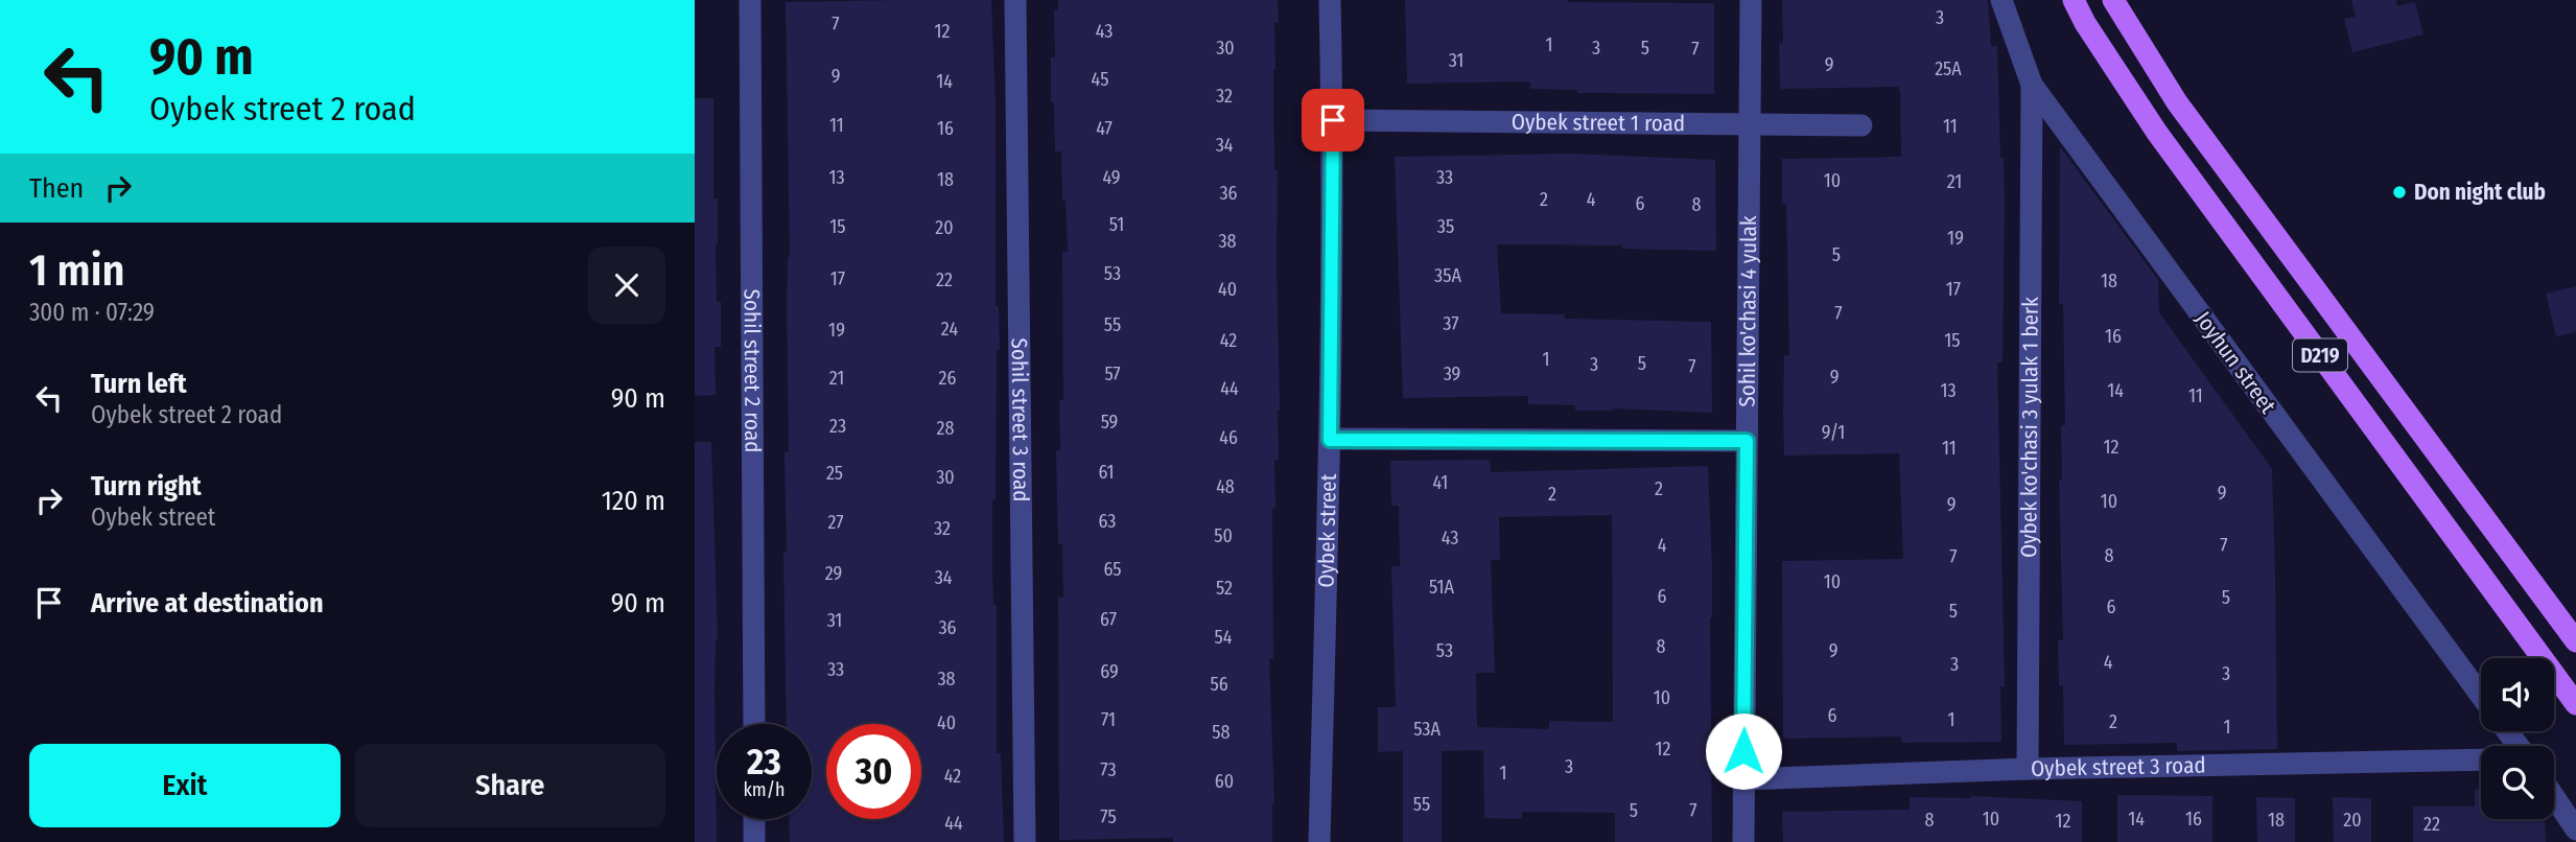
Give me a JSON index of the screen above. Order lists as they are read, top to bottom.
{
  "streets": {
    "main road": ["D219"],
    "street": [
      "Oybek street 1 road",
      "Sohil ko'chasi 4 yulak",
      "Joyhun street",
      "Sohil street 2 road",
      "Sohil street 3 road",
      "Oybek ko'chasi 3 yulak 1 berk",
      "Oybek street",
      "Oybek street 3 road"
    ]
  },
  "crossings": [
    ["Oybek street 1 road", "Sohil ko'chasi 4 yulak"],
    ["Oybek street 1 road", "Oybek street"],
    ["Sohil ko'chasi 4 yulak", "Oybek street 3 road"],
    ["Joyhun street", "Oybek ko'chasi 3 yulak 1 berk"],
    ["Oybek ko'chasi 3 yulak 1 berk", "Oybek street 3 road"]
  ],
  "places": ["Don night club"],
  "house_numbers": [
    "3",
    "7",
    "12",
    "43",
    "1",
    "30",
    "3",
    "5",
    "7",
    "31",
    "9",
    "25A",
    "9",
    "45",
    "14",
    "32",
    "11",
    "11",
    "16",
    "47",
    "34",
    "13",
    "49",
    "33",
    "18",
    "10",
    "21",
    "36",
    "2",
    "4",
    "6",
    "8",
    "51",
    "15",
    "35",
    "20",
    "19",
    "38",
    "5",
    "53",
    "35A",
    "17",
    "22",
    "18",
    "40",
    "17",
    "7",
    "37",
    "55",
    "24",
    "19",
    "16",
    "42",
    "15",
    "1",
    "5",
    "3",
    "7",
    "57",
    "39",
    "9",
    "21",
    "26",
    "44",
    "13",
    "14",
    "11",
    "59",
    "23",
    "28",
    "9/1",
    "46",
    "12",
    "11",
    "61",
    "25",
    "30",
    "41",
    "48",
    "2",
    "9",
    "2",
    "10",
    "9",
    "63",
    "27",
    "32",
    "50",
    "43",
    "4",
    "7",
    "8",
    "7",
    "65",
    "29",
    "34",
    "10",
    "51A",
    "52",
    "6",
    "5",
    "6",
    "5",
    "67",
    "31",
    "36",
    "54",
    "8",
    "53",
    "9",
    "4",
    "3",
    "33",
    "69",
    "3",
    "38",
    "56",
    "10",
    "6",
    "71",
    "1",
    "2",
    "40",
    "1",
    "53A",
    "58",
    "12",
    "3",
    "73",
    "1",
    "42",
    "60",
    "55",
    "5",
    "7",
    "75",
    "10",
    "14",
    "16",
    "8",
    "18",
    "20",
    "12",
    "44",
    "22"
  ],
  "page": {
    "turn": ["90 m", "Oybek street 2 road"],
    "then": "Then",
    "heading": ["1 min", "300 m · 07:29"],
    "list": [
      {
        "name": "Turn left",
        "note": "Oybek street 2 road",
        "value": "90 m"
      },
      {
        "name": "Turn right",
        "note": "Oybek street",
        "value": "120 m"
      },
      {
        "name": "Arrive at destination",
        "value": "90 m"
      }
    ],
    "speed": "23 km/h",
    "limit": "30",
    "buttons": ["Exit", "Share"]
  }
}
